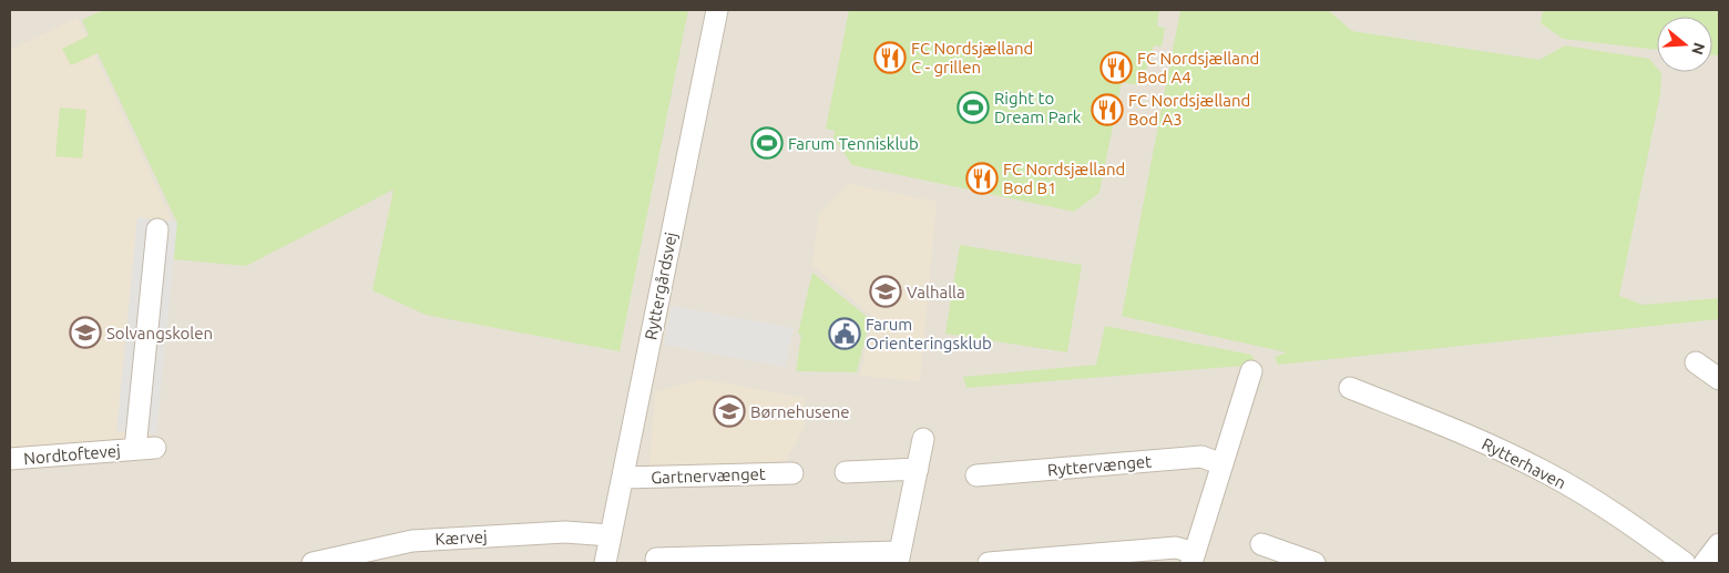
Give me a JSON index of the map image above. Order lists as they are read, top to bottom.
{
  "streets": {
    "street": [
      "Ryttergårdsvej",
      "Nordtoftevej",
      "Rytterhaven",
      "Ryttervænget",
      "Gartnervænget",
      "Kærvej"
    ]
  },
  "crossings": [
    ["Ryttergårdsvej", "Gartnervænget"],
    ["Ryttergårdsvej", "Kærvej"]
  ],
  "places": {
    "restaurant": [
      "FC Nordsjælland C - grillen",
      "FC Nordsjælland Bod A4",
      "FC Nordsjælland Bod A3",
      "FC Nordsjælland Bod B1"
    ],
    "sports": ["Right to Dream Park", "Farum Tennisklub"],
    "school or university": ["Valhalla", "Solvangskolen", "Børnehusene"],
    "public building": ["Farum Orienteringsklub"]
  },
  "north": "right"
}
